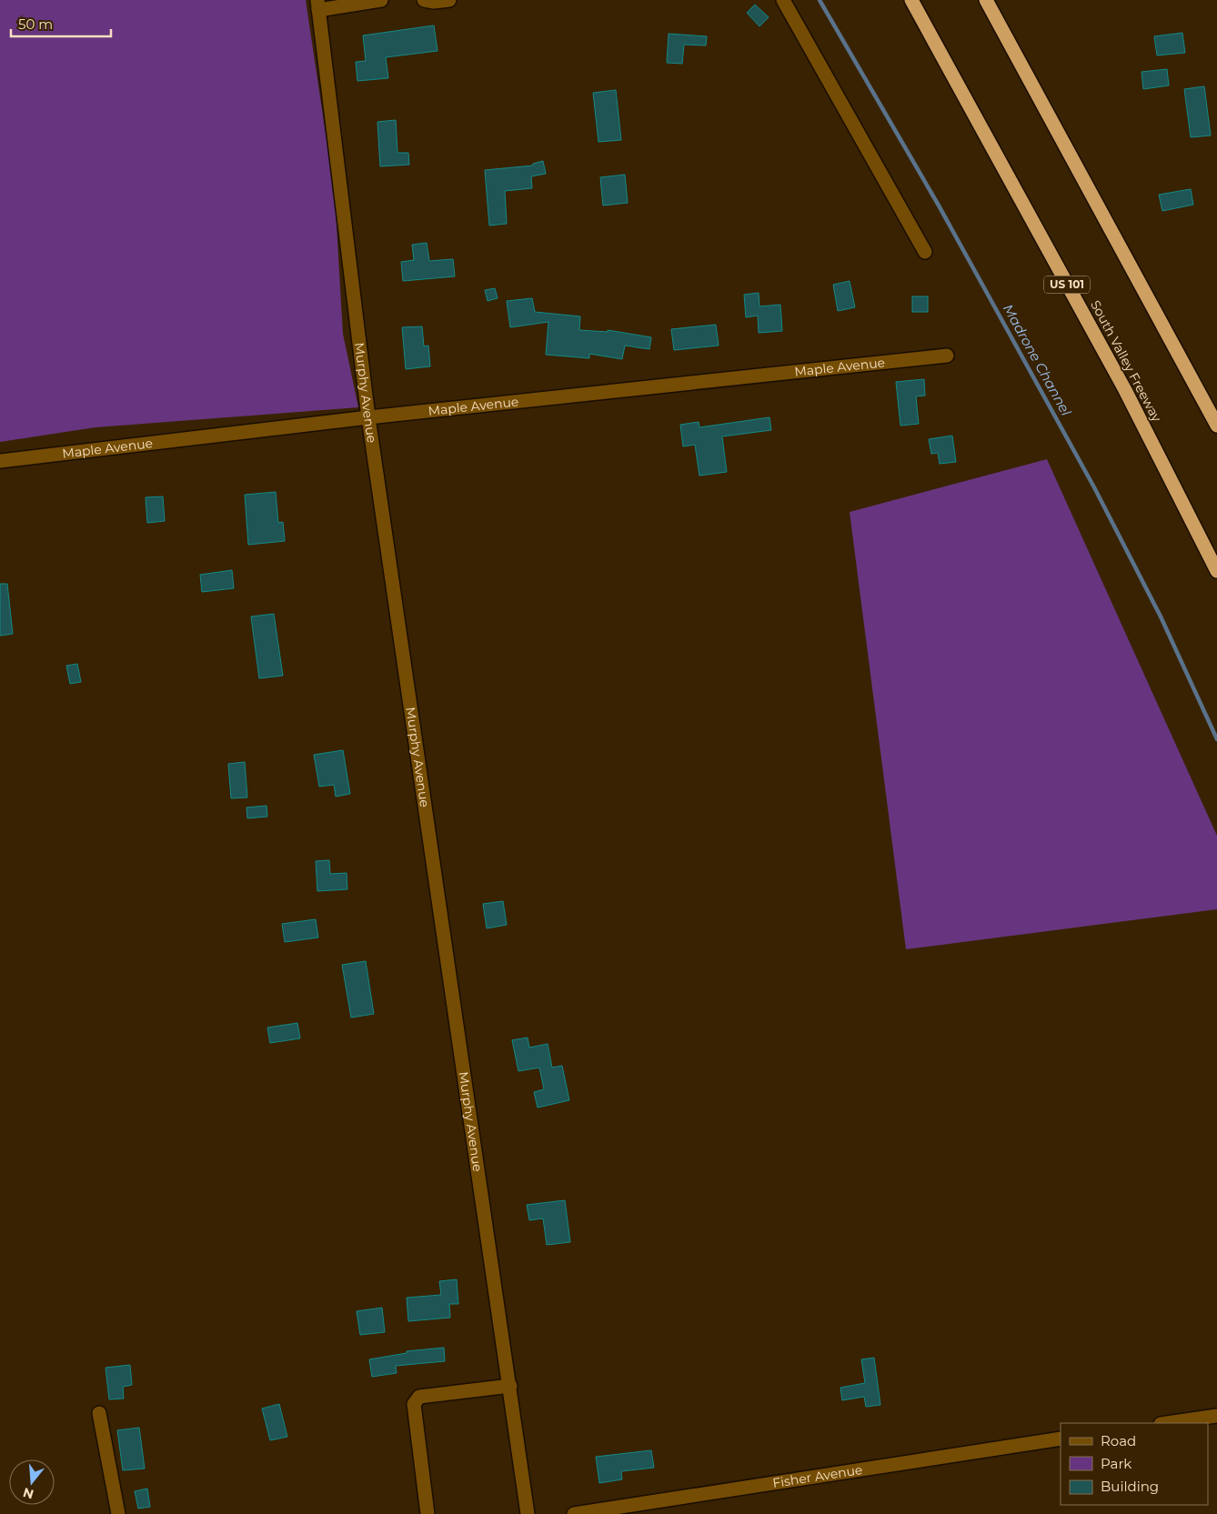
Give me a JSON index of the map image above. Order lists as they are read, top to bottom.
{
  "streets": {
    "highway": ["US 101", "South Valley Freeway"],
    "street": ["Maple Avenue", "Murphy Avenue", "Fisher Avenue"]
  },
  "crossings": [
    ["Maple Avenue", "Murphy Avenue"]
  ],
  "water": ["Madrone Channel"],
  "legend": ["Road", "Park", "Building"],
  "scale_bar": "50 m",
  "north": "bottom"
}
